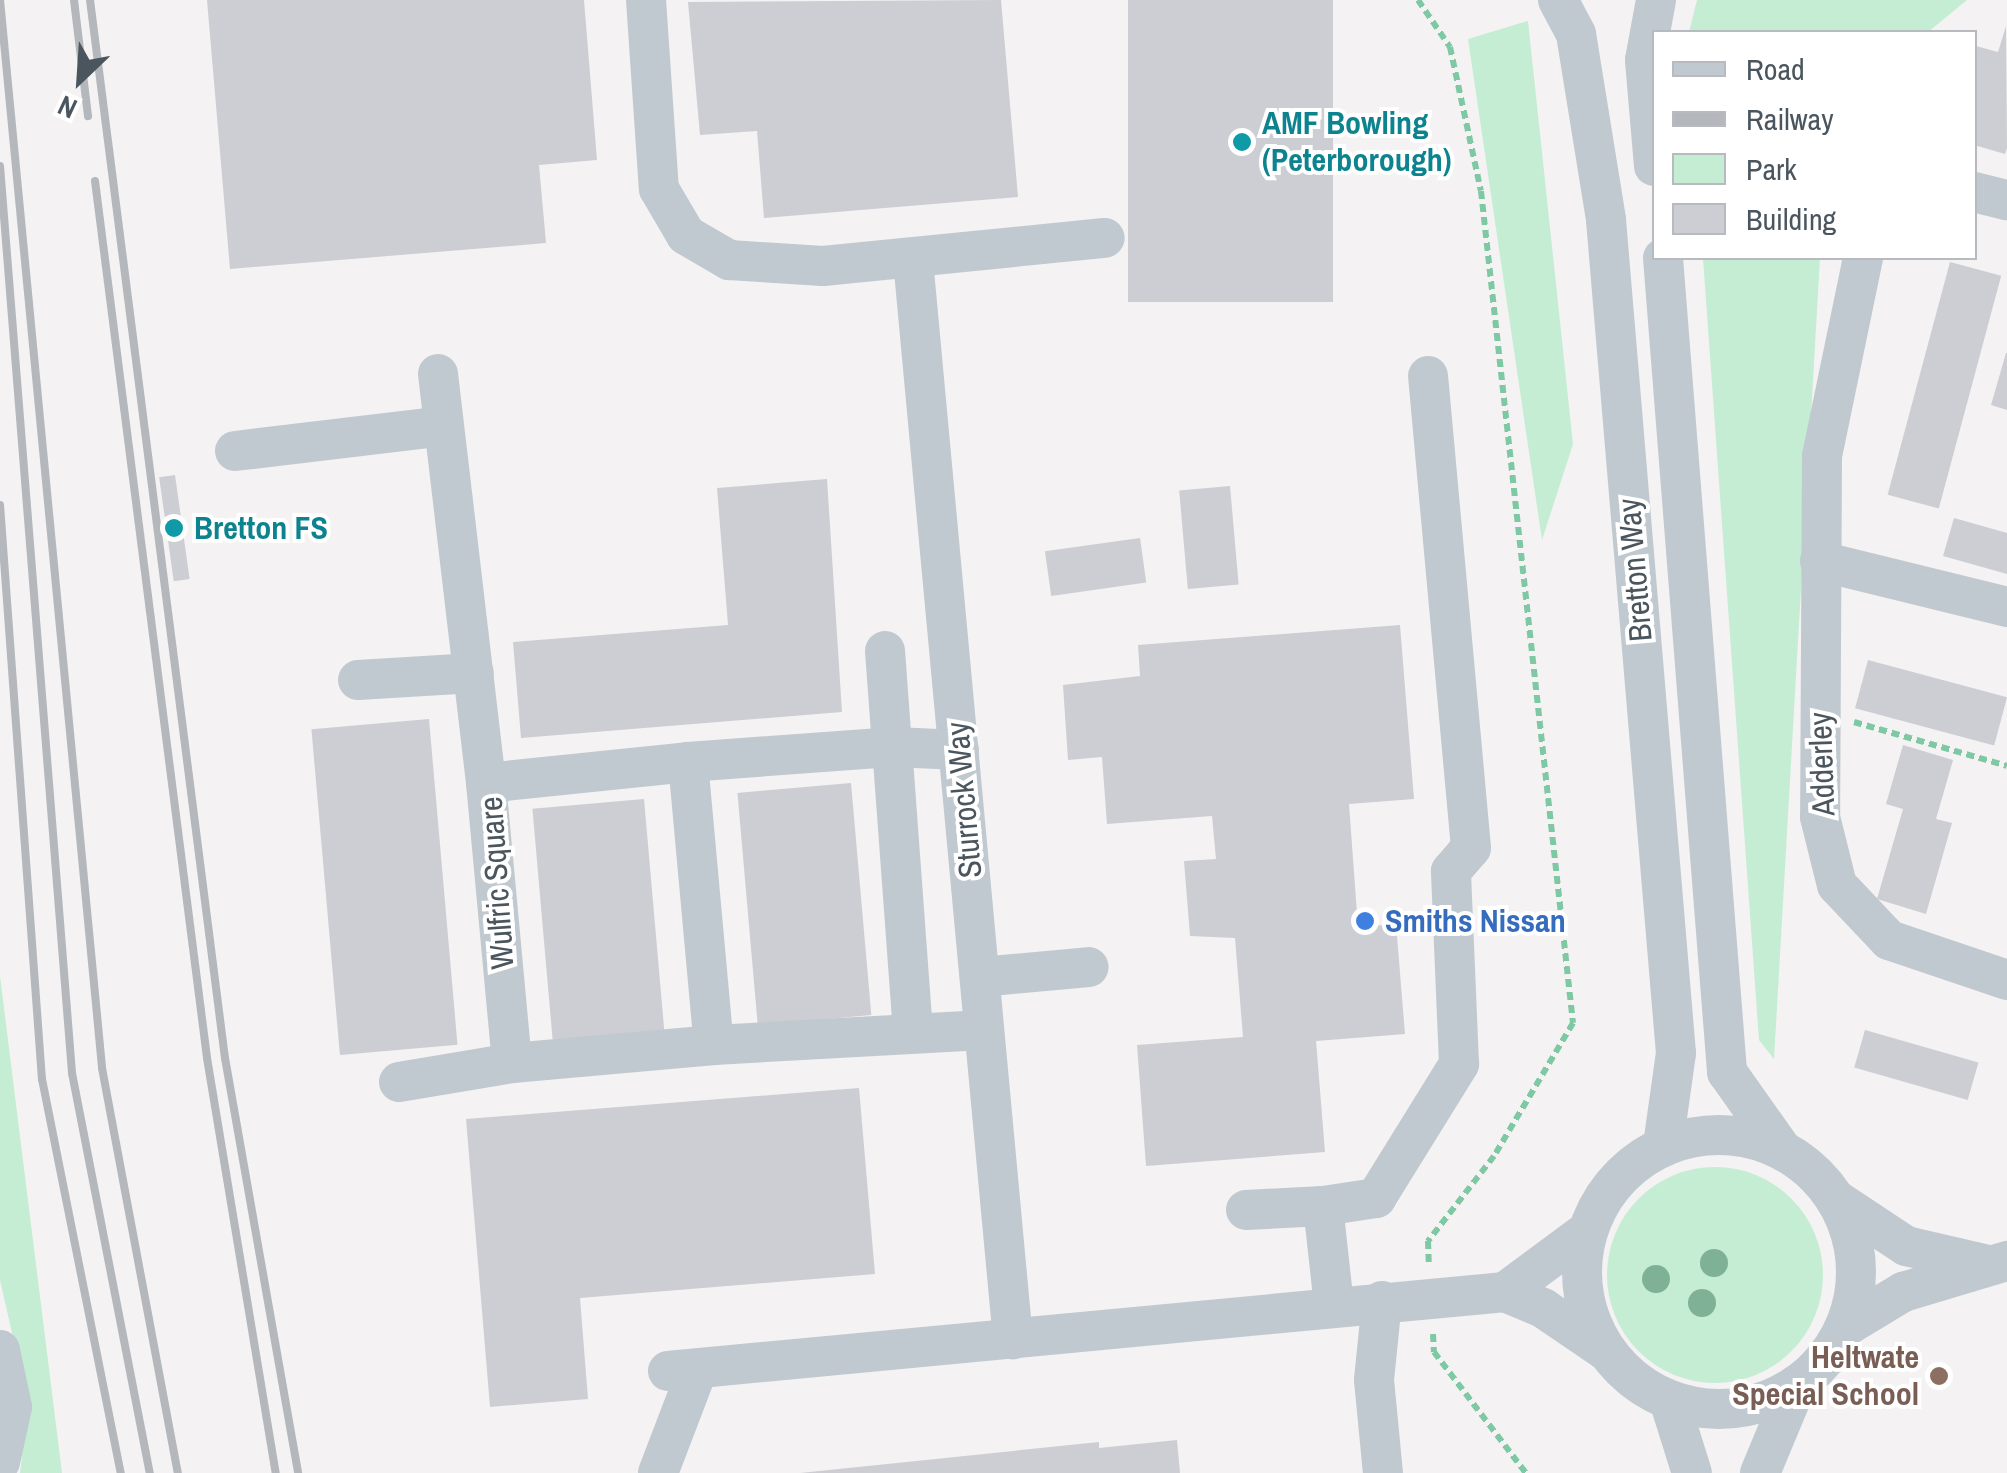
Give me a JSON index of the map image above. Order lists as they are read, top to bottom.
{
  "streets": {
    "street": [
      "Bretton Way",
      "Adderley",
      "Sturrock Way",
      "Wulfric Square"
    ]
  },
  "crossings": [
    ["Sturrock Way", "Wulfric Square"]
  ],
  "places": [
    "AMF Bowling (Peterborough)",
    "Bretton FS",
    "Smiths Nissan",
    "Heltwate Special School"
  ],
  "legend": [
    "Road",
    "Railway",
    "Park",
    "Building"
  ],
  "north": "bottom left"
}
